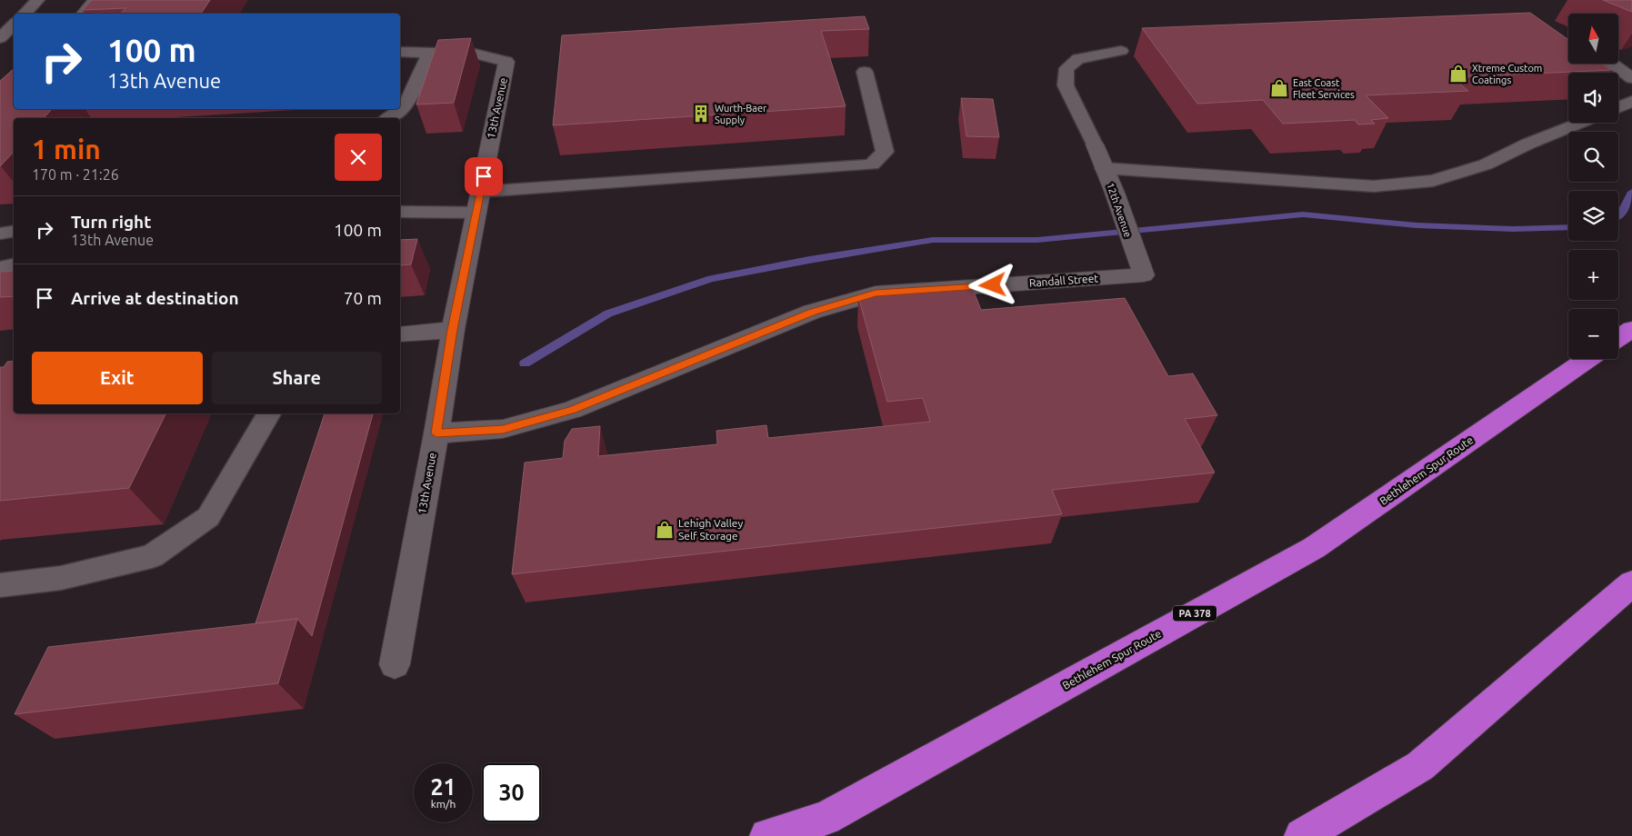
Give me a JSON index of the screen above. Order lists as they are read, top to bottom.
{
  "streets": {
    "highway": ["Bethlehem Spur Route", "PA 378"],
    "street": ["13th Avenue", "12th Avenue", "Randall Street"]
  },
  "crossings": [
    ["13th Avenue", "Randall Street"],
    ["12th Avenue", "Randall Street"]
  ],
  "places": {
    "shop": ["Xtreme Custom Coatings", "East Coast Fleet Services", "Lehigh Valley Self Storage"],
    "building": ["Wurth-Baer Supply"]
  },
  "north": "top",
  "page": {
    "map_buttons": ["+", "−"],
    "turn": ["100 m", "13th Avenue"],
    "heading": ["1 min", "170 m · 21:26"],
    "list": [
      {
        "name": "Turn right",
        "note": "13th Avenue",
        "value": "100 m"
      },
      {
        "name": "Arrive at destination",
        "value": "70 m"
      }
    ],
    "buttons": ["Exit", "Share"],
    "speed": "21 km/h",
    "limit": "30"
  }
}
